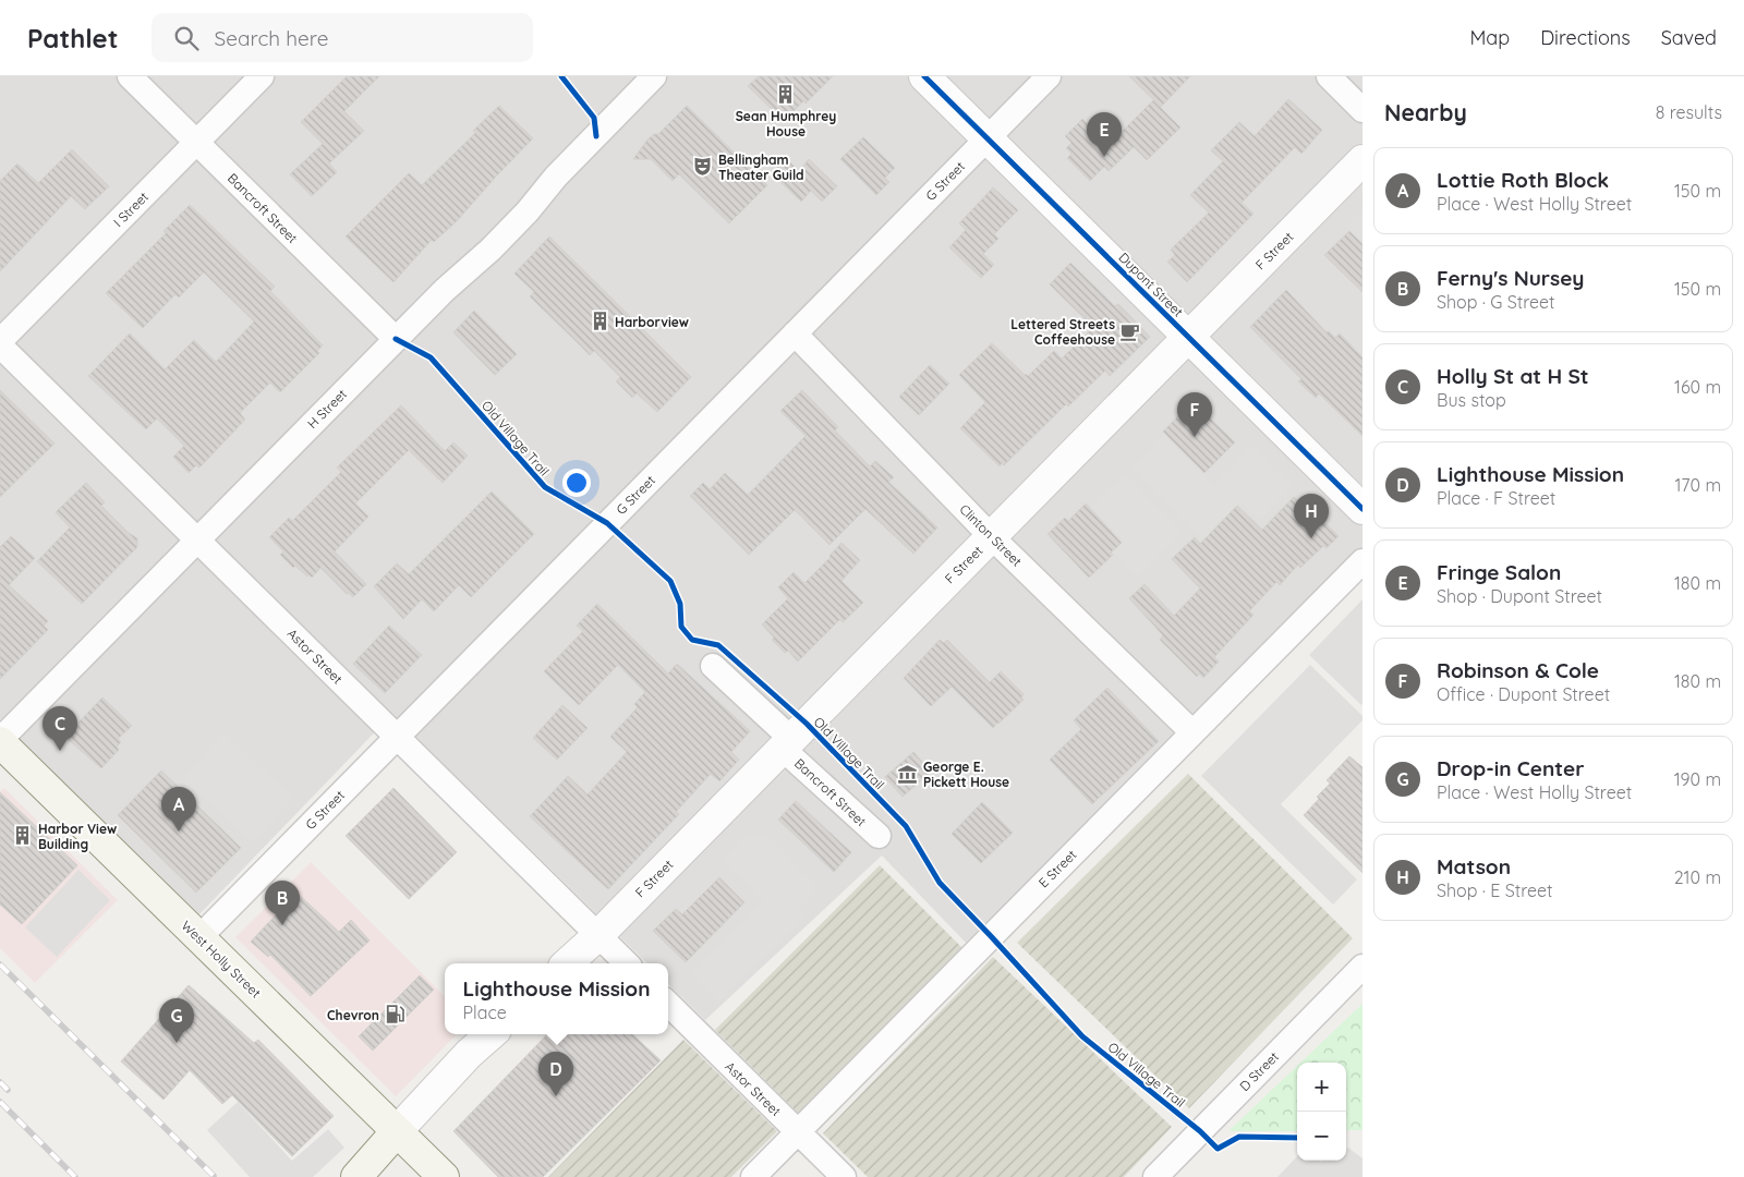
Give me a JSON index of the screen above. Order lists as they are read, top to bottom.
{
  "streets": {
    "main road": ["West Holly Street"],
    "street": [
      "G Street",
      "Bancroft Street",
      "I Street",
      "F Street",
      "Dupont Street",
      "H Street",
      "Clinton Street",
      "Astor Street",
      "E Street",
      "D Street"
    ],
    "cycle path": ["Old Village Trail"]
  },
  "crossings": [
    ["G Street", "Dupont Street"],
    ["G Street", "Clinton Street"],
    ["G Street", "Astor Street"],
    ["G Street", "West Holly Street"],
    ["Bancroft Street", "I Street"],
    ["Bancroft Street", "F Street"],
    ["Bancroft Street", "H Street"],
    ["F Street", "Dupont Street"],
    ["F Street", "Clinton Street"],
    ["F Street", "Astor Street"],
    ["H Street", "Astor Street"],
    ["H Street", "West Holly Street"],
    ["Clinton Street", "E Street"],
    ["Astor Street", "E Street"]
  ],
  "places": {
    "building": ["Sean Humphrey House", "Harborview", "Harbor View Building"],
    "theatre": ["Bellingham Theater Guild"],
    "cafe": ["Lettered Streets Coffeehouse"],
    "museum": ["George E. Pickett House"],
    "fuel station": ["Chevron"]
  },
  "page": {
    "header": "Pathlet",
    "search": "Search here",
    "nav": ["Map", "Directions", "Saved"],
    "heading": ["Nearby", "8 results"],
    "pins": [
      "E",
      "F",
      "H",
      "C",
      "A",
      "B",
      "G",
      "D"
    ],
    "list": [
      {
        "mark": "A",
        "name": "Lottie Roth Block",
        "note": "Place · West Holly Street",
        "value": "150 m"
      },
      {
        "mark": "B",
        "name": "Ferny's Nursey",
        "note": "Shop · G Street",
        "value": "150 m"
      },
      {
        "mark": "C",
        "name": "Holly St at H St",
        "note": "Bus stop",
        "value": "160 m"
      },
      {
        "mark": "D",
        "name": "Lighthouse Mission",
        "note": "Place · F Street",
        "value": "170 m"
      },
      {
        "mark": "E",
        "name": "Fringe Salon",
        "note": "Shop · Dupont Street",
        "value": "180 m"
      },
      {
        "mark": "F",
        "name": "Robinson & Cole",
        "note": "Office · Dupont Street",
        "value": "180 m"
      },
      {
        "mark": "G",
        "name": "Drop-in Center",
        "note": "Place · West Holly Street",
        "value": "190 m"
      },
      {
        "mark": "H",
        "name": "Matson",
        "note": "Shop · E Street",
        "value": "210 m"
      }
    ],
    "popup": ["Lighthouse Mission", "Place"],
    "map_buttons": ["+", "−"]
  }
}
